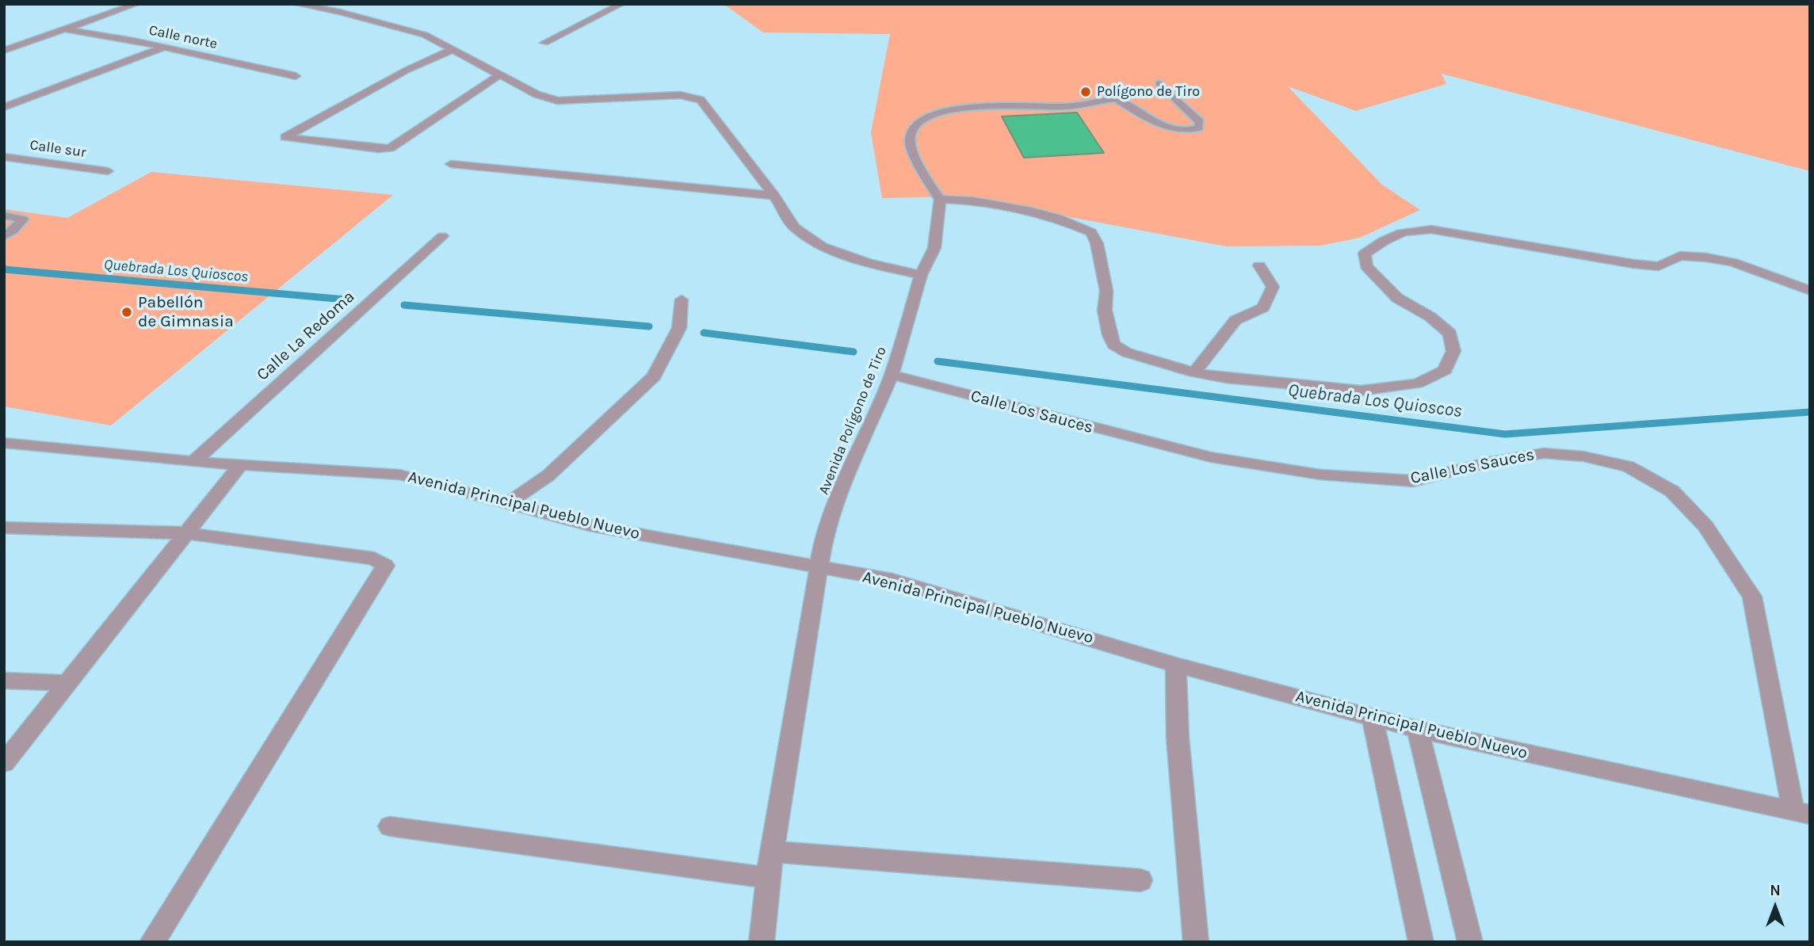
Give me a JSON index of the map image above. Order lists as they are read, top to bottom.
{
  "streets": {
    "street": [
      "Calle norte",
      "Calle sur",
      "Calle La Redoma",
      "Calle Los Sauces",
      "Avenida Polígono de Tiro",
      "Avenida Principal Pueblo Nuevo"
    ]
  },
  "crossings": [
    ["Calle La Redoma", "Avenida Principal Pueblo Nuevo"],
    ["Calle Los Sauces", "Avenida Polígono de Tiro"],
    ["Calle Los Sauces", "Avenida Principal Pueblo Nuevo"],
    ["Avenida Polígono de Tiro", "Avenida Principal Pueblo Nuevo"]
  ],
  "water": ["Quebrada Los Quioscos"],
  "places": ["Polígono de Tiro", "Pabellón de Gimnasia"],
  "north": "top"
}
